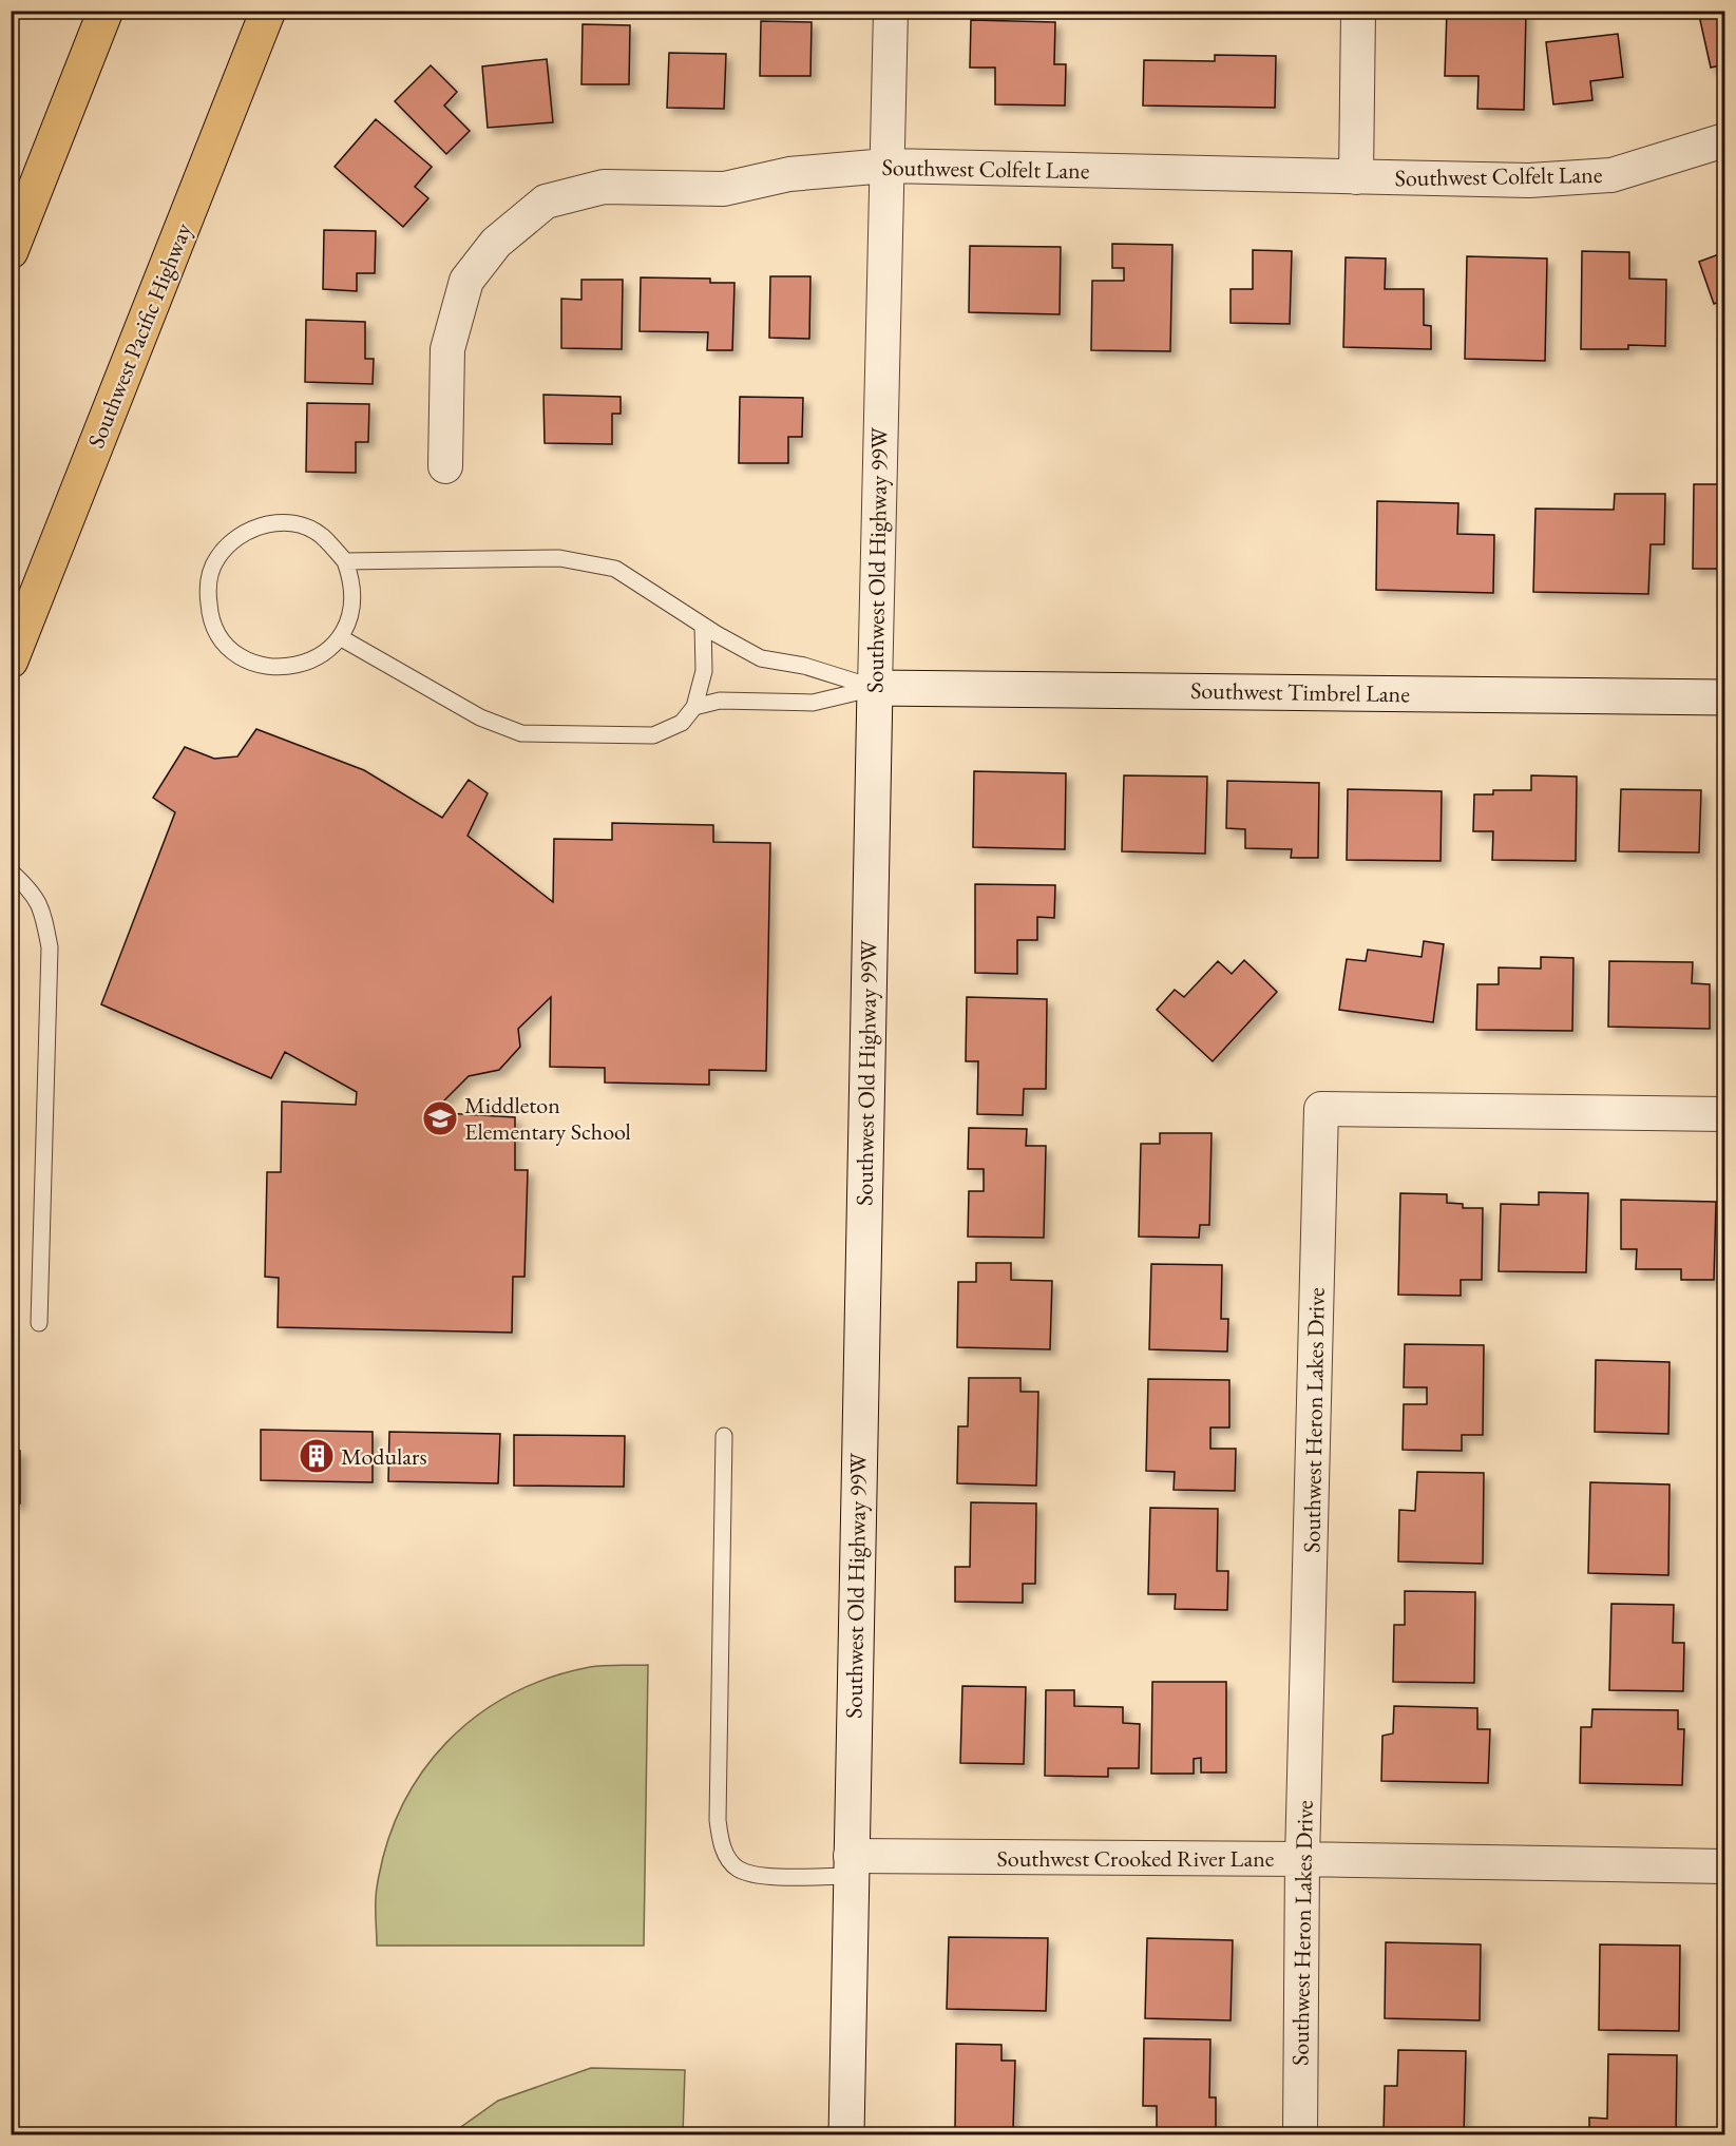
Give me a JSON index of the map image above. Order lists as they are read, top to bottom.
{
  "streets": {
    "highway": ["Southwest Pacific Highway"],
    "street": [
      "Southwest Colfelt Lane",
      "Southwest Old Highway 99W",
      "Southwest Timbrel Lane",
      "Southwest Heron Lakes Drive",
      "Southwest Crooked River Lane"
    ]
  },
  "crossings": [
    ["Southwest Colfelt Lane", "Southwest Old Highway 99W"],
    ["Southwest Old Highway 99W", "Southwest Timbrel Lane"],
    ["Southwest Old Highway 99W", "Southwest Crooked River Lane"],
    ["Southwest Heron Lakes Drive", "Southwest Crooked River Lane"]
  ],
  "places": {
    "school or university": ["Middleton Elementary School"],
    "building": ["Modulars"]
  }
}
